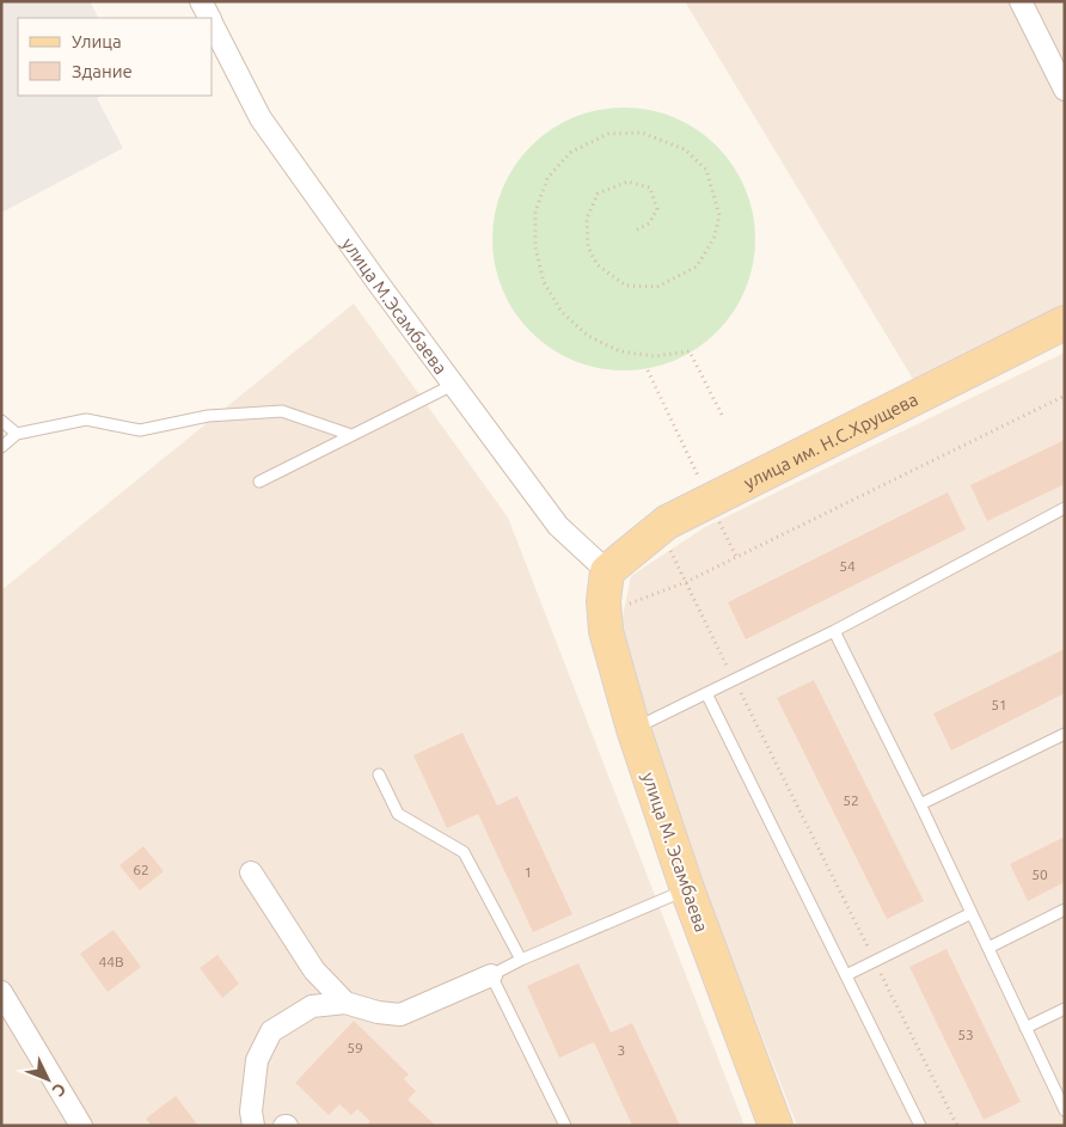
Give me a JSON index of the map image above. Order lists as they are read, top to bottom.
{
  "streets": {
    "main road": ["улица им. Н.С.Хрущева", "улица М. Эсамбаева"],
    "street": ["улица М.Эсамбаева"]
  },
  "crossings": [
    ["улица М.Эсамбаева", "улица им. Н.С.Хрущева"],
    ["улица М.Эсамбаева", "улица М. Эсамбаева"],
    ["улица им. Н.С.Хрущева", "улица М. Эсамбаева"]
  ],
  "house_numbers": [
    "54",
    "51",
    "52",
    "62",
    "1",
    "50",
    "44В",
    "53",
    "59",
    "3"
  ],
  "legend": ["Улица", "Здание"],
  "north": "bottom right"
}
